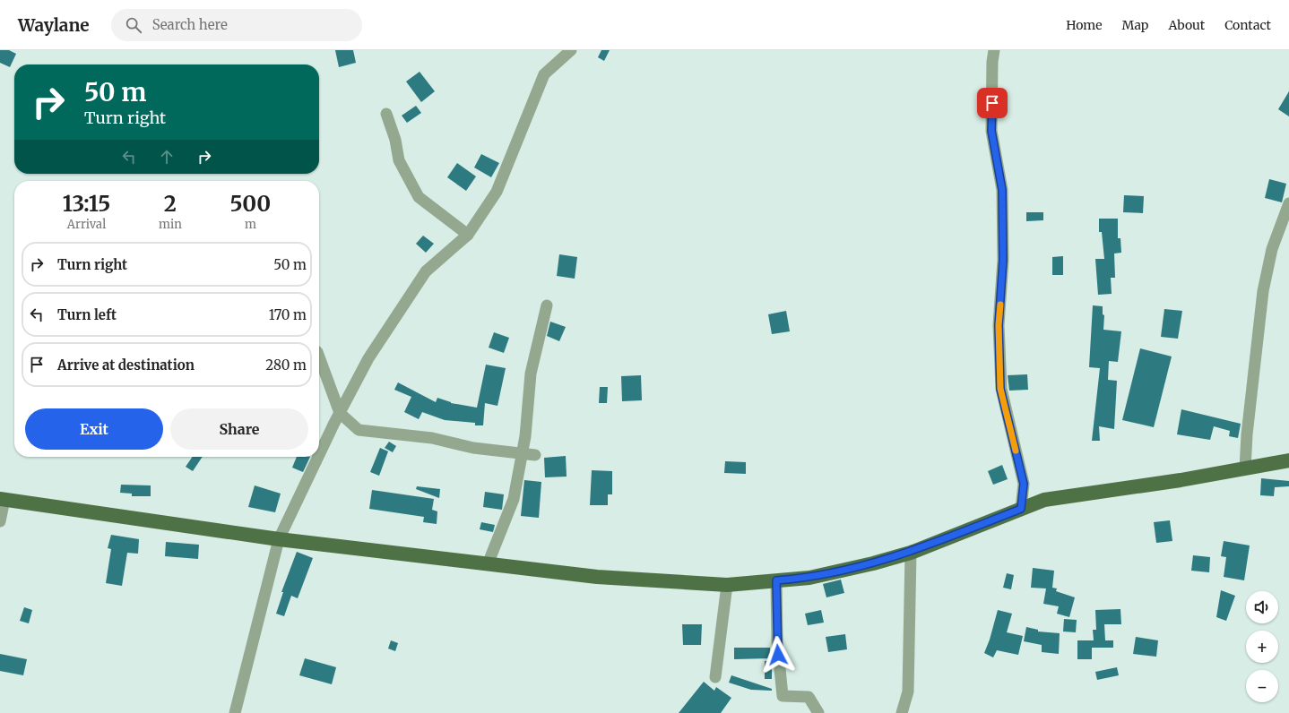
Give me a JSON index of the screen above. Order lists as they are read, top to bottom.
{
  "page": {
    "header": "Waylane",
    "search": "Search here",
    "nav": [
      "Home",
      "Map",
      "About",
      "Contact"
    ],
    "turn": ["50 m", "Turn right"],
    "eta": [
      "13:15",
      "Arrival",
      "2",
      "min",
      "500",
      "m"
    ],
    "list": [
      {
        "name": "Turn right",
        "value": "50 m"
      },
      {
        "name": "Turn left",
        "value": "170 m"
      },
      {
        "name": "Arrive at destination",
        "value": "280 m"
      }
    ],
    "buttons": ["Exit", "Share"],
    "map_buttons": ["+", "−"]
  }
}
